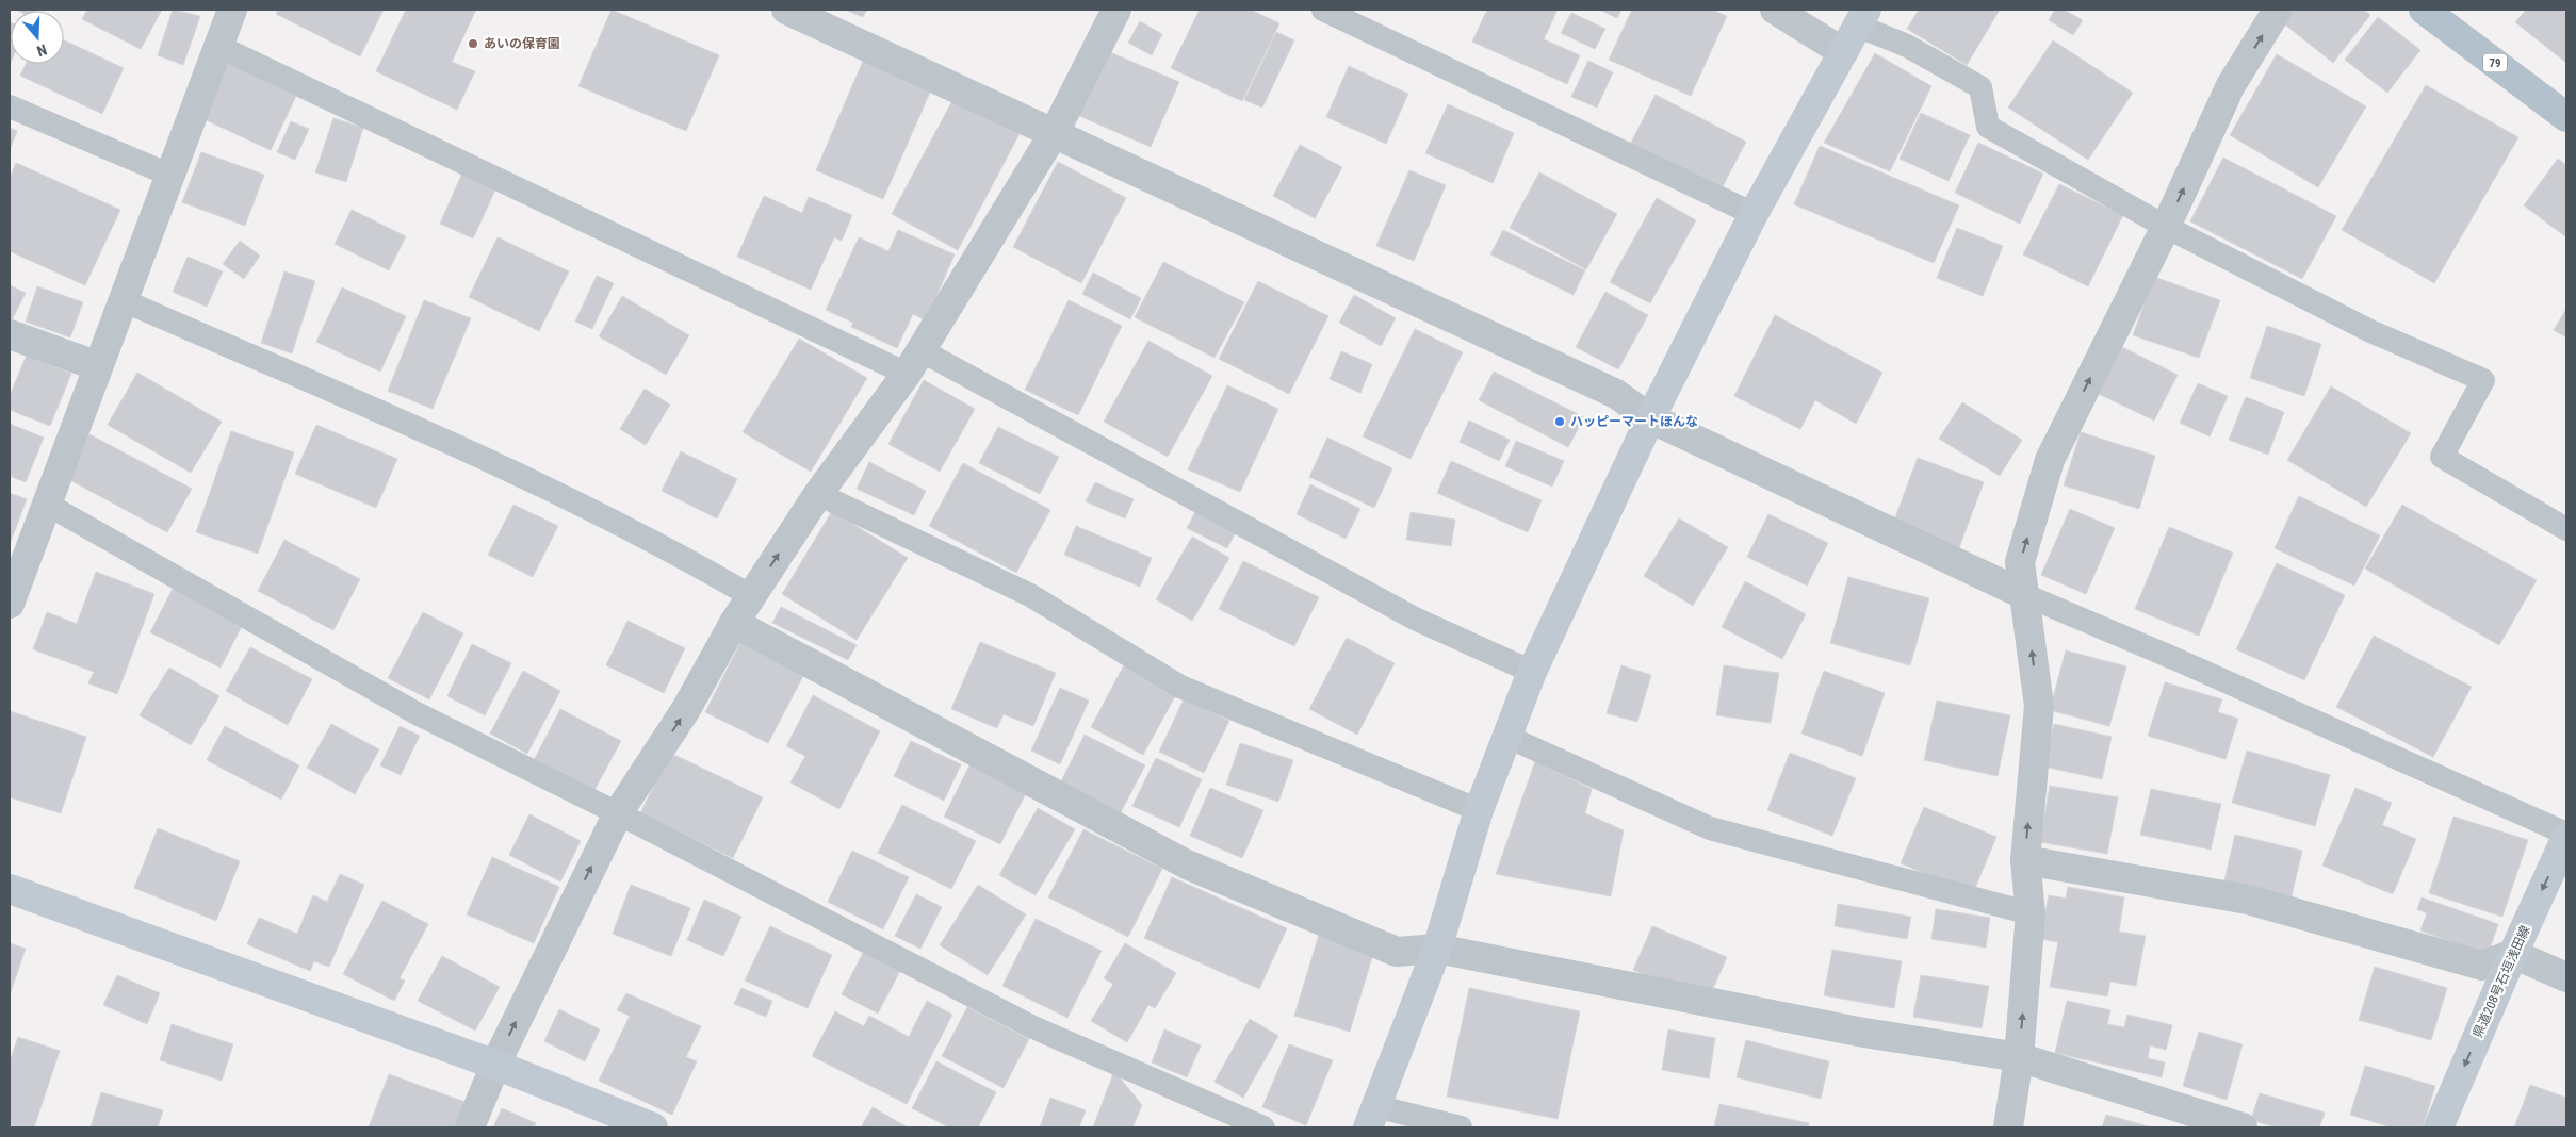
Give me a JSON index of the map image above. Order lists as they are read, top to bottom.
{
  "streets": {
    "main road": ["79"],
    "street": ["県道208号石垣浅田線"]
  },
  "one_way": ["県道208号石垣浅田線"],
  "places": ["あいの保育園", "ハッピーマートほんな"],
  "north": "bottom"
}
